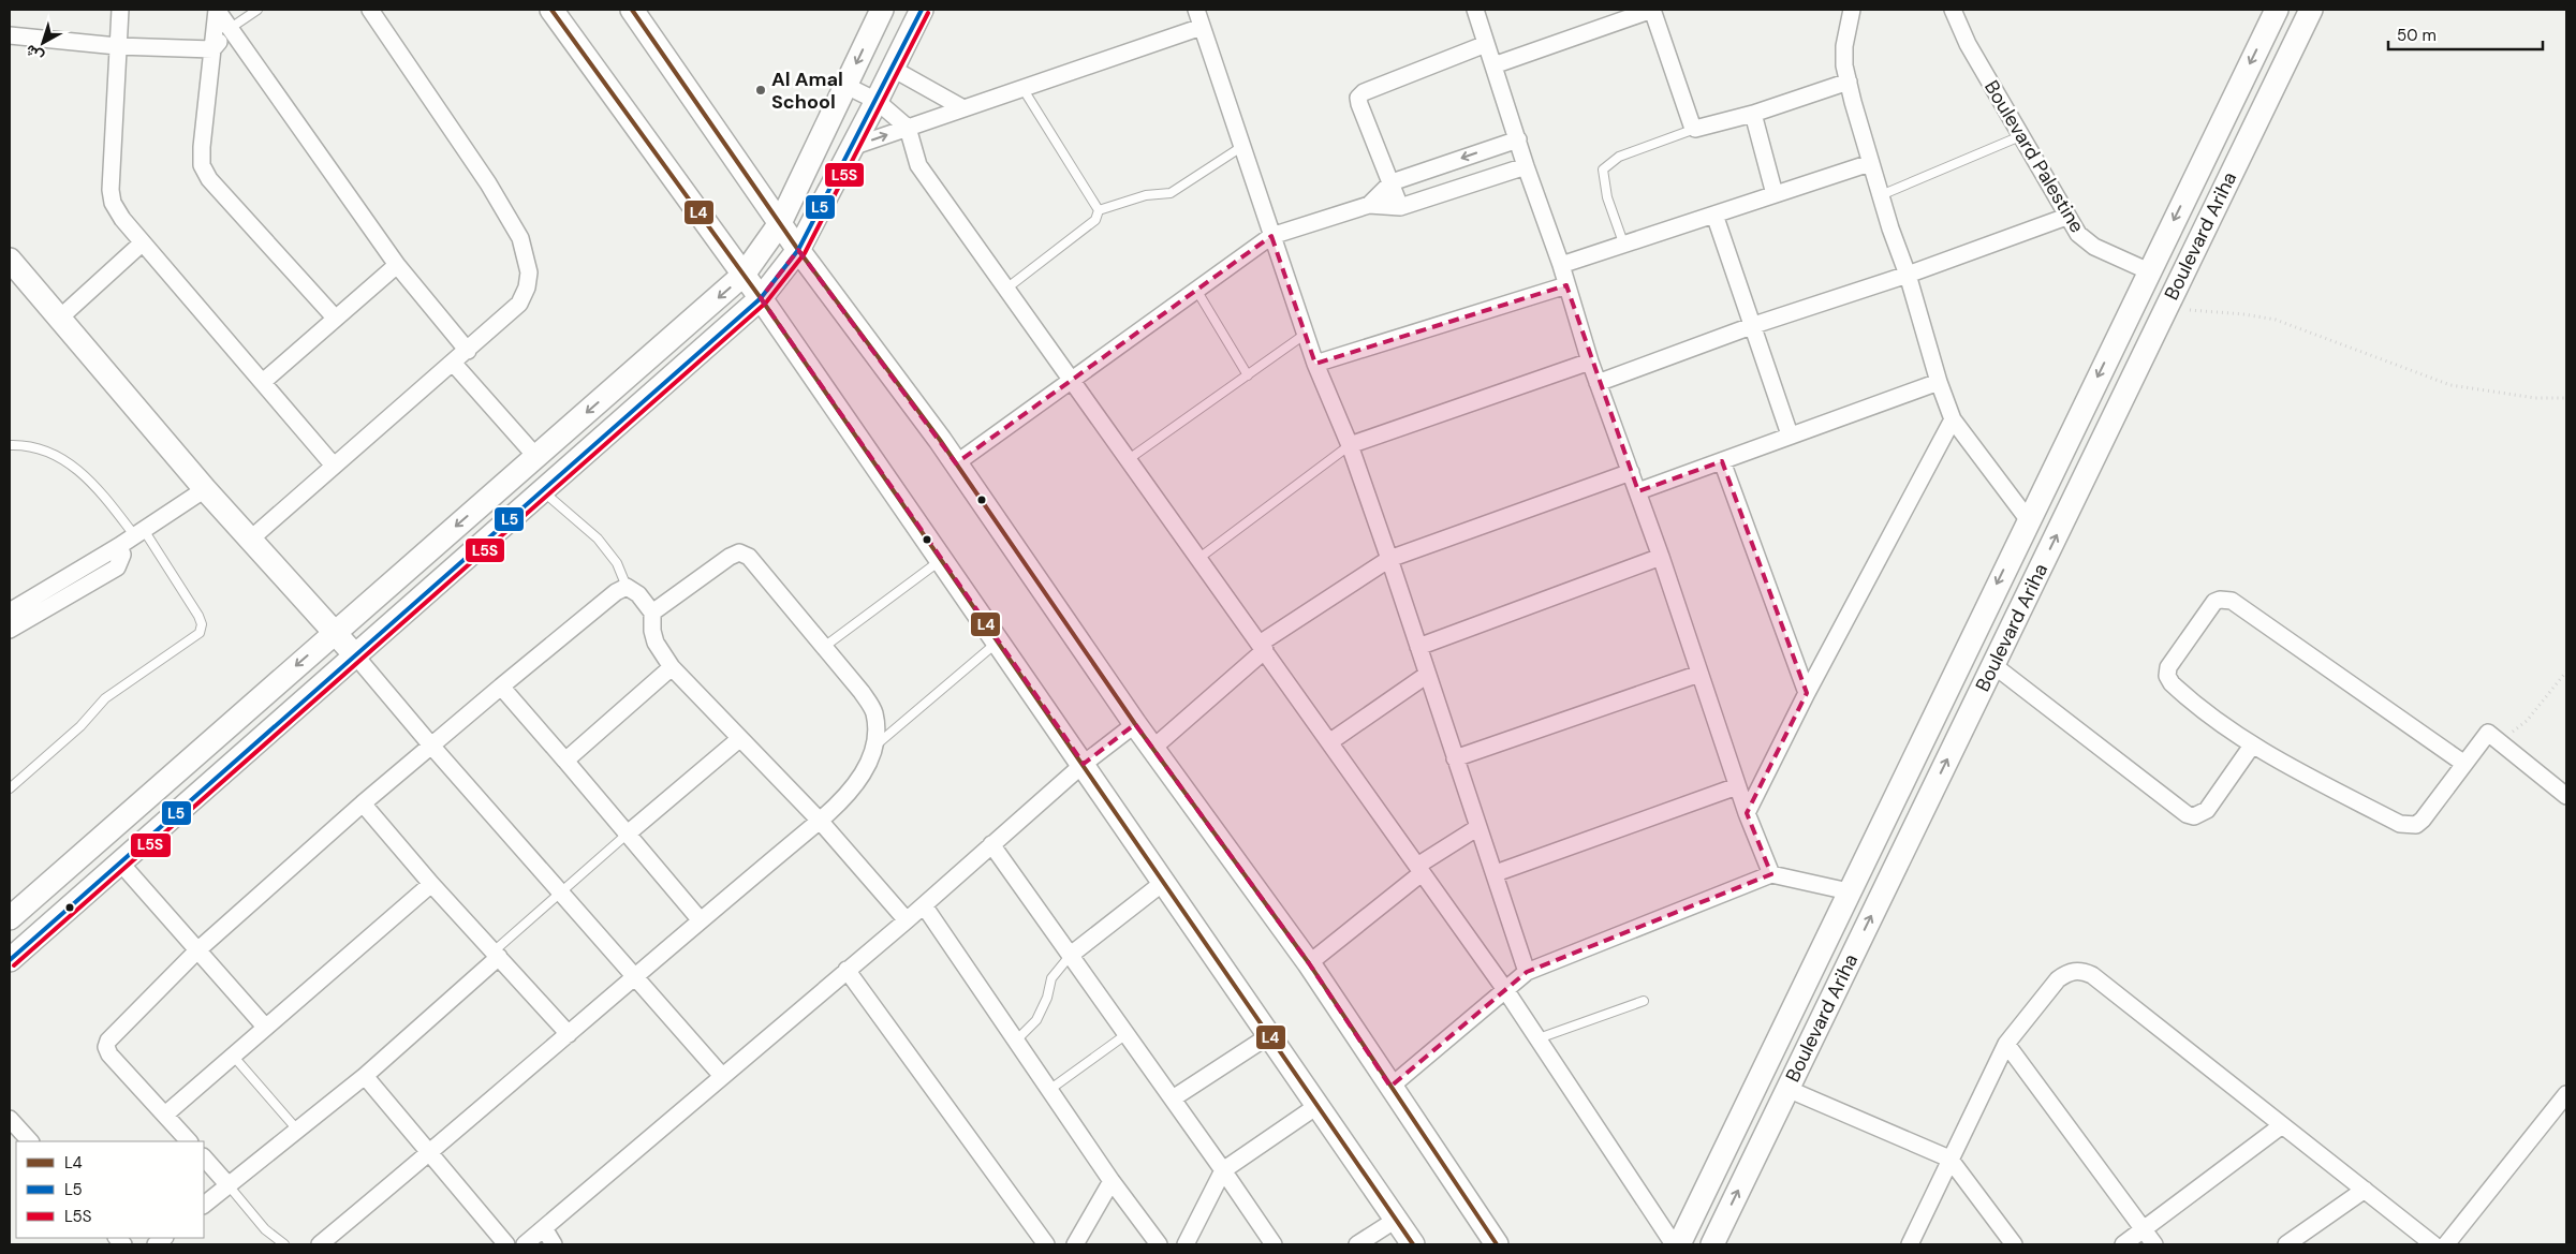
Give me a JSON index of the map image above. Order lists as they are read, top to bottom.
{
  "streets": {
    "main road": ["Boulevard Ariha"],
    "street": ["Boulevard Palestine"]
  },
  "crossings": [
    ["Boulevard Palestine", "Boulevard Ariha"]
  ],
  "places": ["Al Amal School"],
  "lines": ["transit line L4", "transit line L5", "transit line L5S"],
  "legend": ["L4", "L5", "L5S"],
  "scale_bar": "50 m",
  "north": "bottom left"
}
